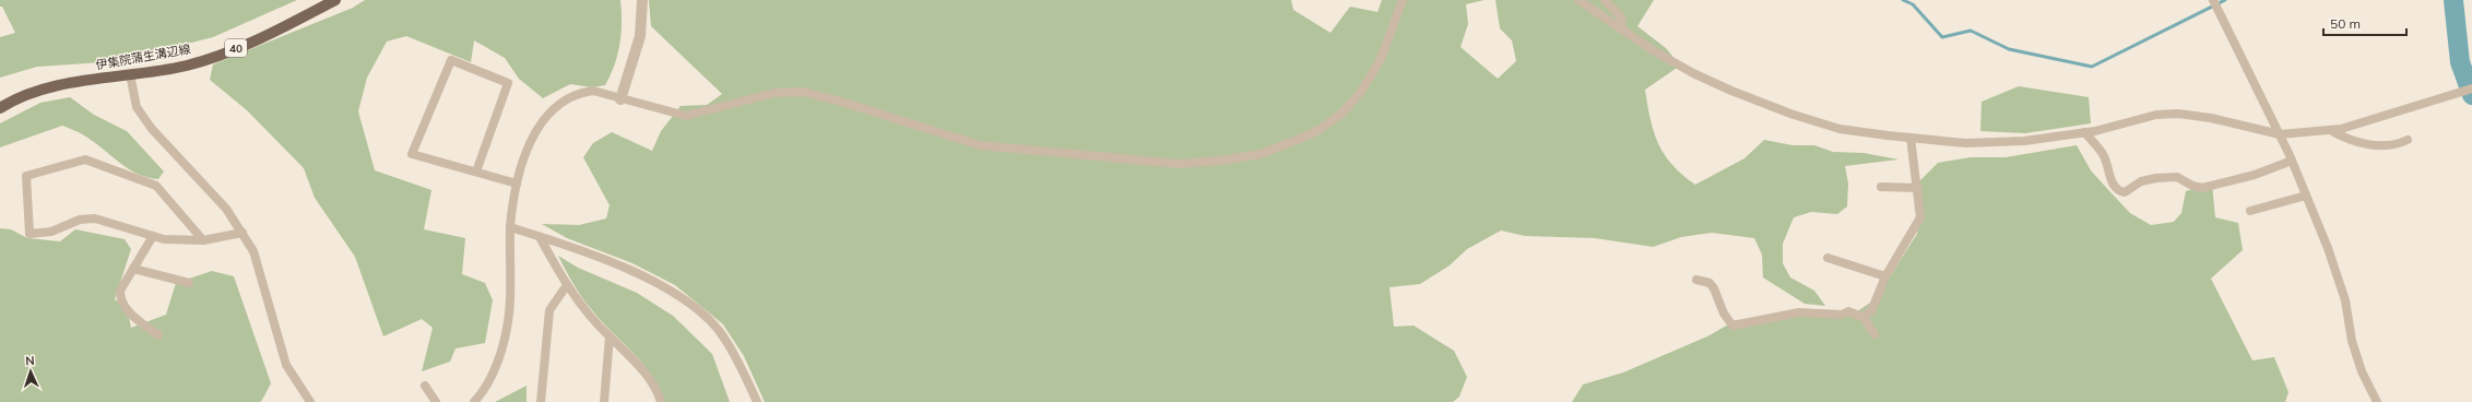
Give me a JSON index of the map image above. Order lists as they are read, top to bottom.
{
  "streets": {
    "main road": ["40", "伊集院蒲生溝辺線"]
  },
  "scale_bar": "50 m",
  "north": "top"
}
